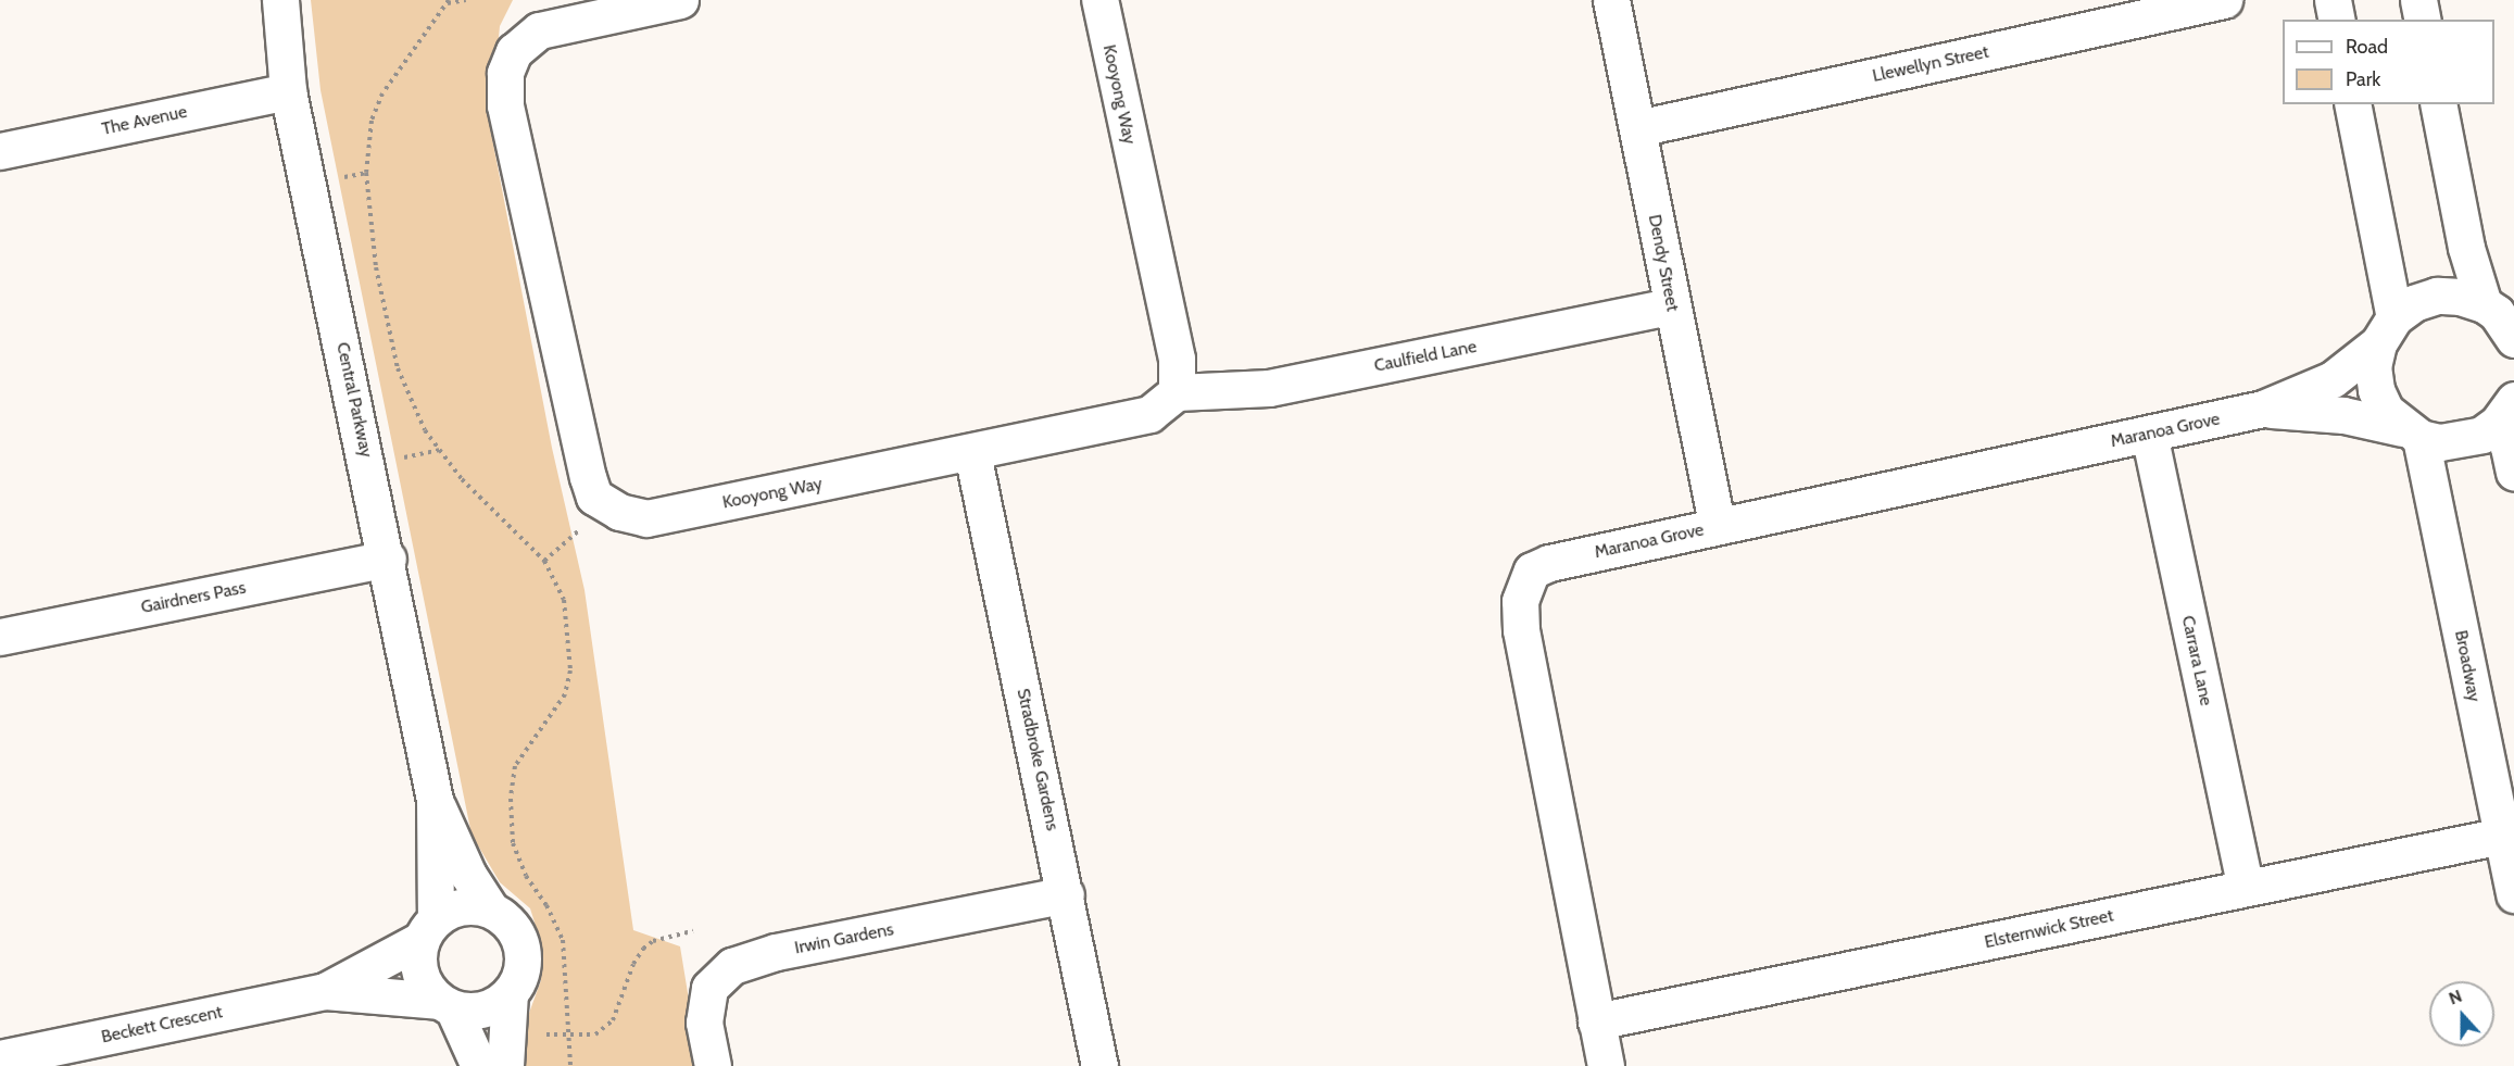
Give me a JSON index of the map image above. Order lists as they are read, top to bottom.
{
  "streets": {
    "street": [
      "Llewellyn Street",
      "Kooyong Way",
      "The Avenue",
      "Dendy Street",
      "Caulfield Lane",
      "Central Parkway",
      "Maranoa Grove",
      "Gairdners Pass",
      "Carrara Lane",
      "Broadway",
      "Stradbroke Gardens",
      "Elsternwick Street",
      "Irwin Gardens",
      "Beckett Crescent"
    ]
  },
  "crossings": [
    ["Llewellyn Street", "Dendy Street"],
    ["Kooyong Way", "Caulfield Lane"],
    ["Kooyong Way", "Stradbroke Gardens"],
    ["The Avenue", "Central Parkway"],
    ["Dendy Street", "Caulfield Lane"],
    ["Dendy Street", "Maranoa Grove"],
    ["Central Parkway", "Gairdners Pass"],
    ["Central Parkway", "Beckett Crescent"],
    ["Maranoa Grove", "Carrara Lane"],
    ["Maranoa Grove", "Broadway"],
    ["Maranoa Grove", "Elsternwick Street"],
    ["Carrara Lane", "Elsternwick Street"],
    ["Broadway", "Elsternwick Street"],
    ["Stradbroke Gardens", "Irwin Gardens"]
  ],
  "legend": ["Road", "Park"],
  "north": "top"
}
